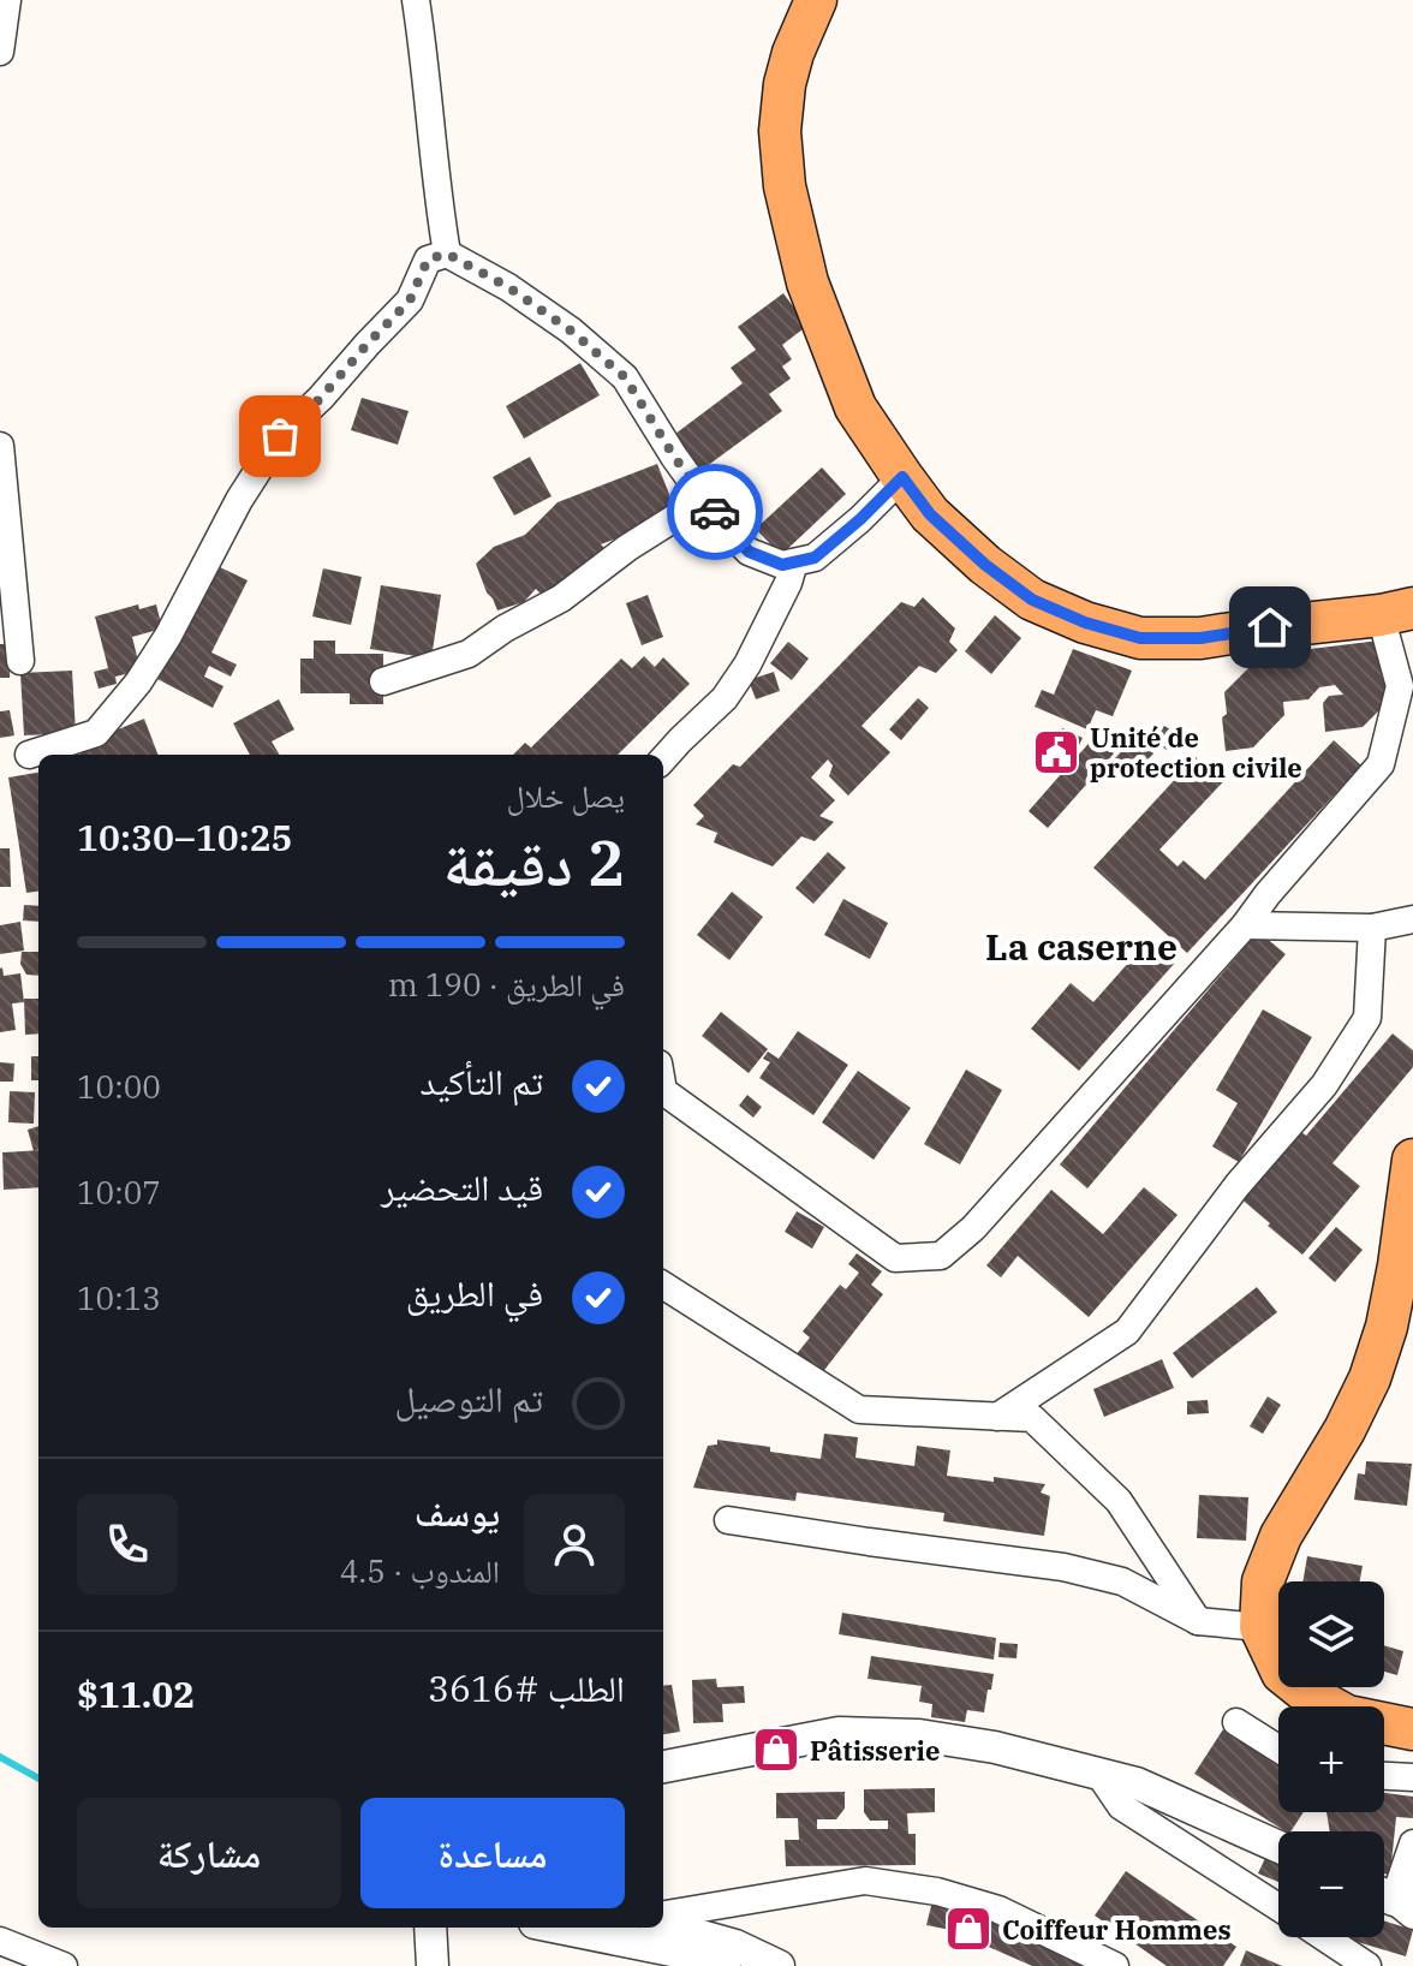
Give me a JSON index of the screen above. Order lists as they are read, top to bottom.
{
  "districts": ["La caserne"],
  "places": {
    "public building": ["Unité de protection civile"],
    "shop": ["Pâtisserie", "Coiffeur Hommes"]
  },
  "page": {
    "heading": ["2 دقيقة", "يصل خلال", "10:25–10:30"],
    "panel": [
      "يوسف",
      "المندوب · 4.5",
      "الطلب #3616",
      "$11.02"
    ],
    "bar": "في الطريق · 190 m",
    "list": [
      ["تم التأكيد", "10:00"],
      ["قيد التحضير", "10:07"],
      ["في الطريق", "10:13"],
      "تم التوصيل"
    ],
    "map_buttons": ["+", "−"],
    "buttons": ["مساعدة", "مشاركة"]
  }
}
